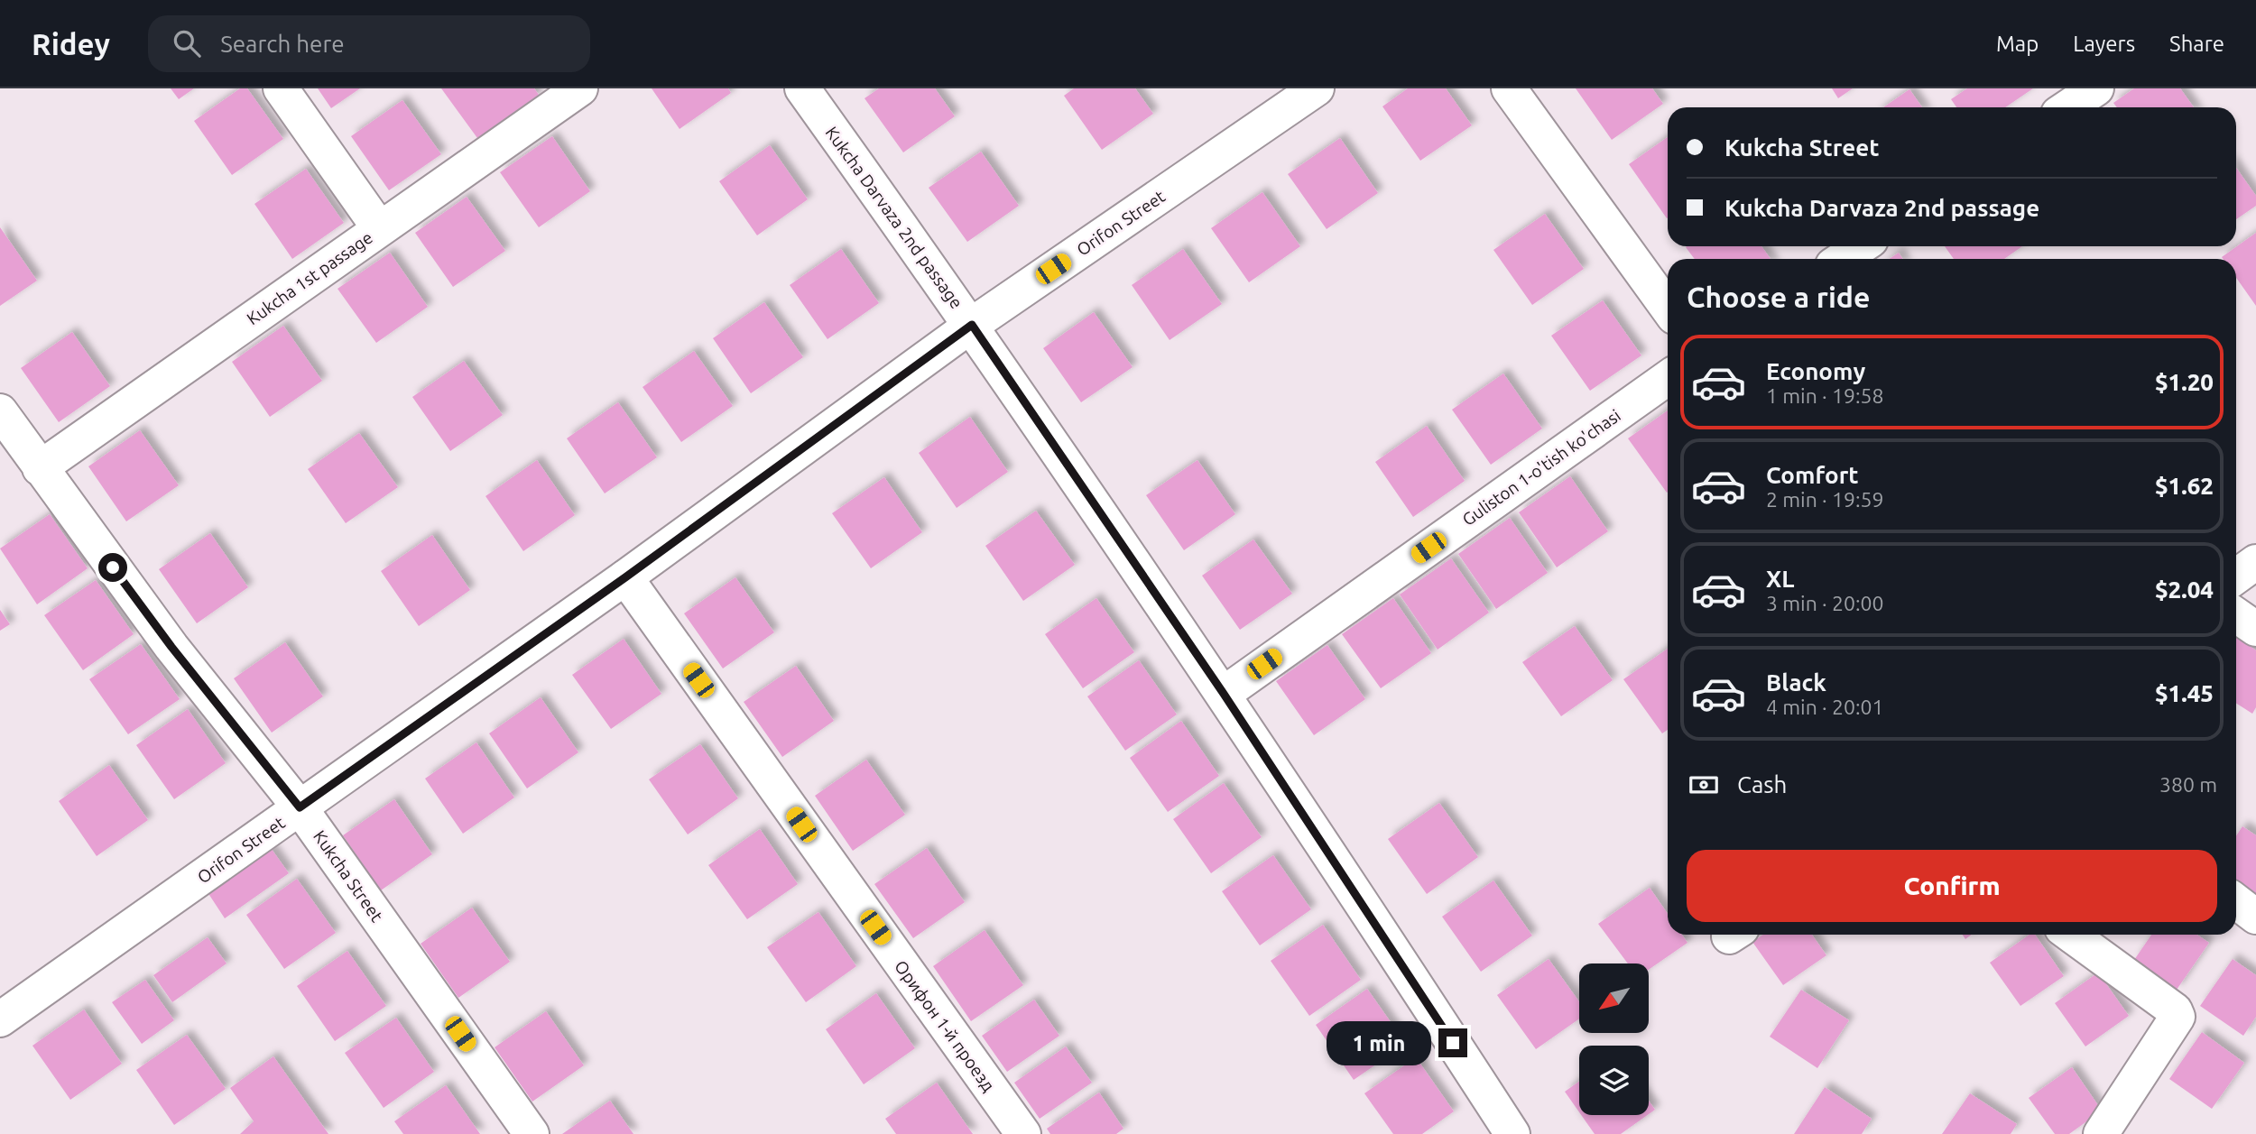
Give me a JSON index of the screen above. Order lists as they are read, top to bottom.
{
  "streets": {
    "street": [
      "Kukcha Darvaza 2nd passage",
      "Orifon Street",
      "Kukcha 1st passage",
      "Guliston 1-o'tish ko'chasi",
      "Kukcha Street",
      "Орифон 1-й проезд"
    ]
  },
  "crossings": [
    ["Kukcha Darvaza 2nd passage", "Orifon Street"],
    ["Kukcha Darvaza 2nd passage", "Guliston 1-o'tish ko'chasi"],
    ["Orifon Street", "Kukcha Street"],
    ["Orifon Street", "Орифон 1-й проезд"],
    ["Kukcha 1st passage", "Kukcha Street"]
  ],
  "north": "bottom left",
  "page": {
    "header": "Ridey",
    "search": "Search here",
    "nav": ["Map", "Layers", "Share"],
    "banner": ["Kukcha Street", "Kukcha Darvaza 2nd passage"],
    "heading": "Choose a ride",
    "list": [
      {
        "name": "Economy",
        "note": "1 min · 19:58",
        "value": "$1.20"
      },
      {
        "name": "Comfort",
        "note": "2 min · 19:59",
        "value": "$1.62"
      },
      {
        "name": "XL",
        "note": "3 min · 20:00",
        "value": "$2.04"
      },
      {
        "name": "Black",
        "note": "4 min · 20:01",
        "value": "$1.45"
      }
    ],
    "pay": ["Cash", "380 m"],
    "buttons": "Confirm",
    "bubble": "1 min"
  }
}
